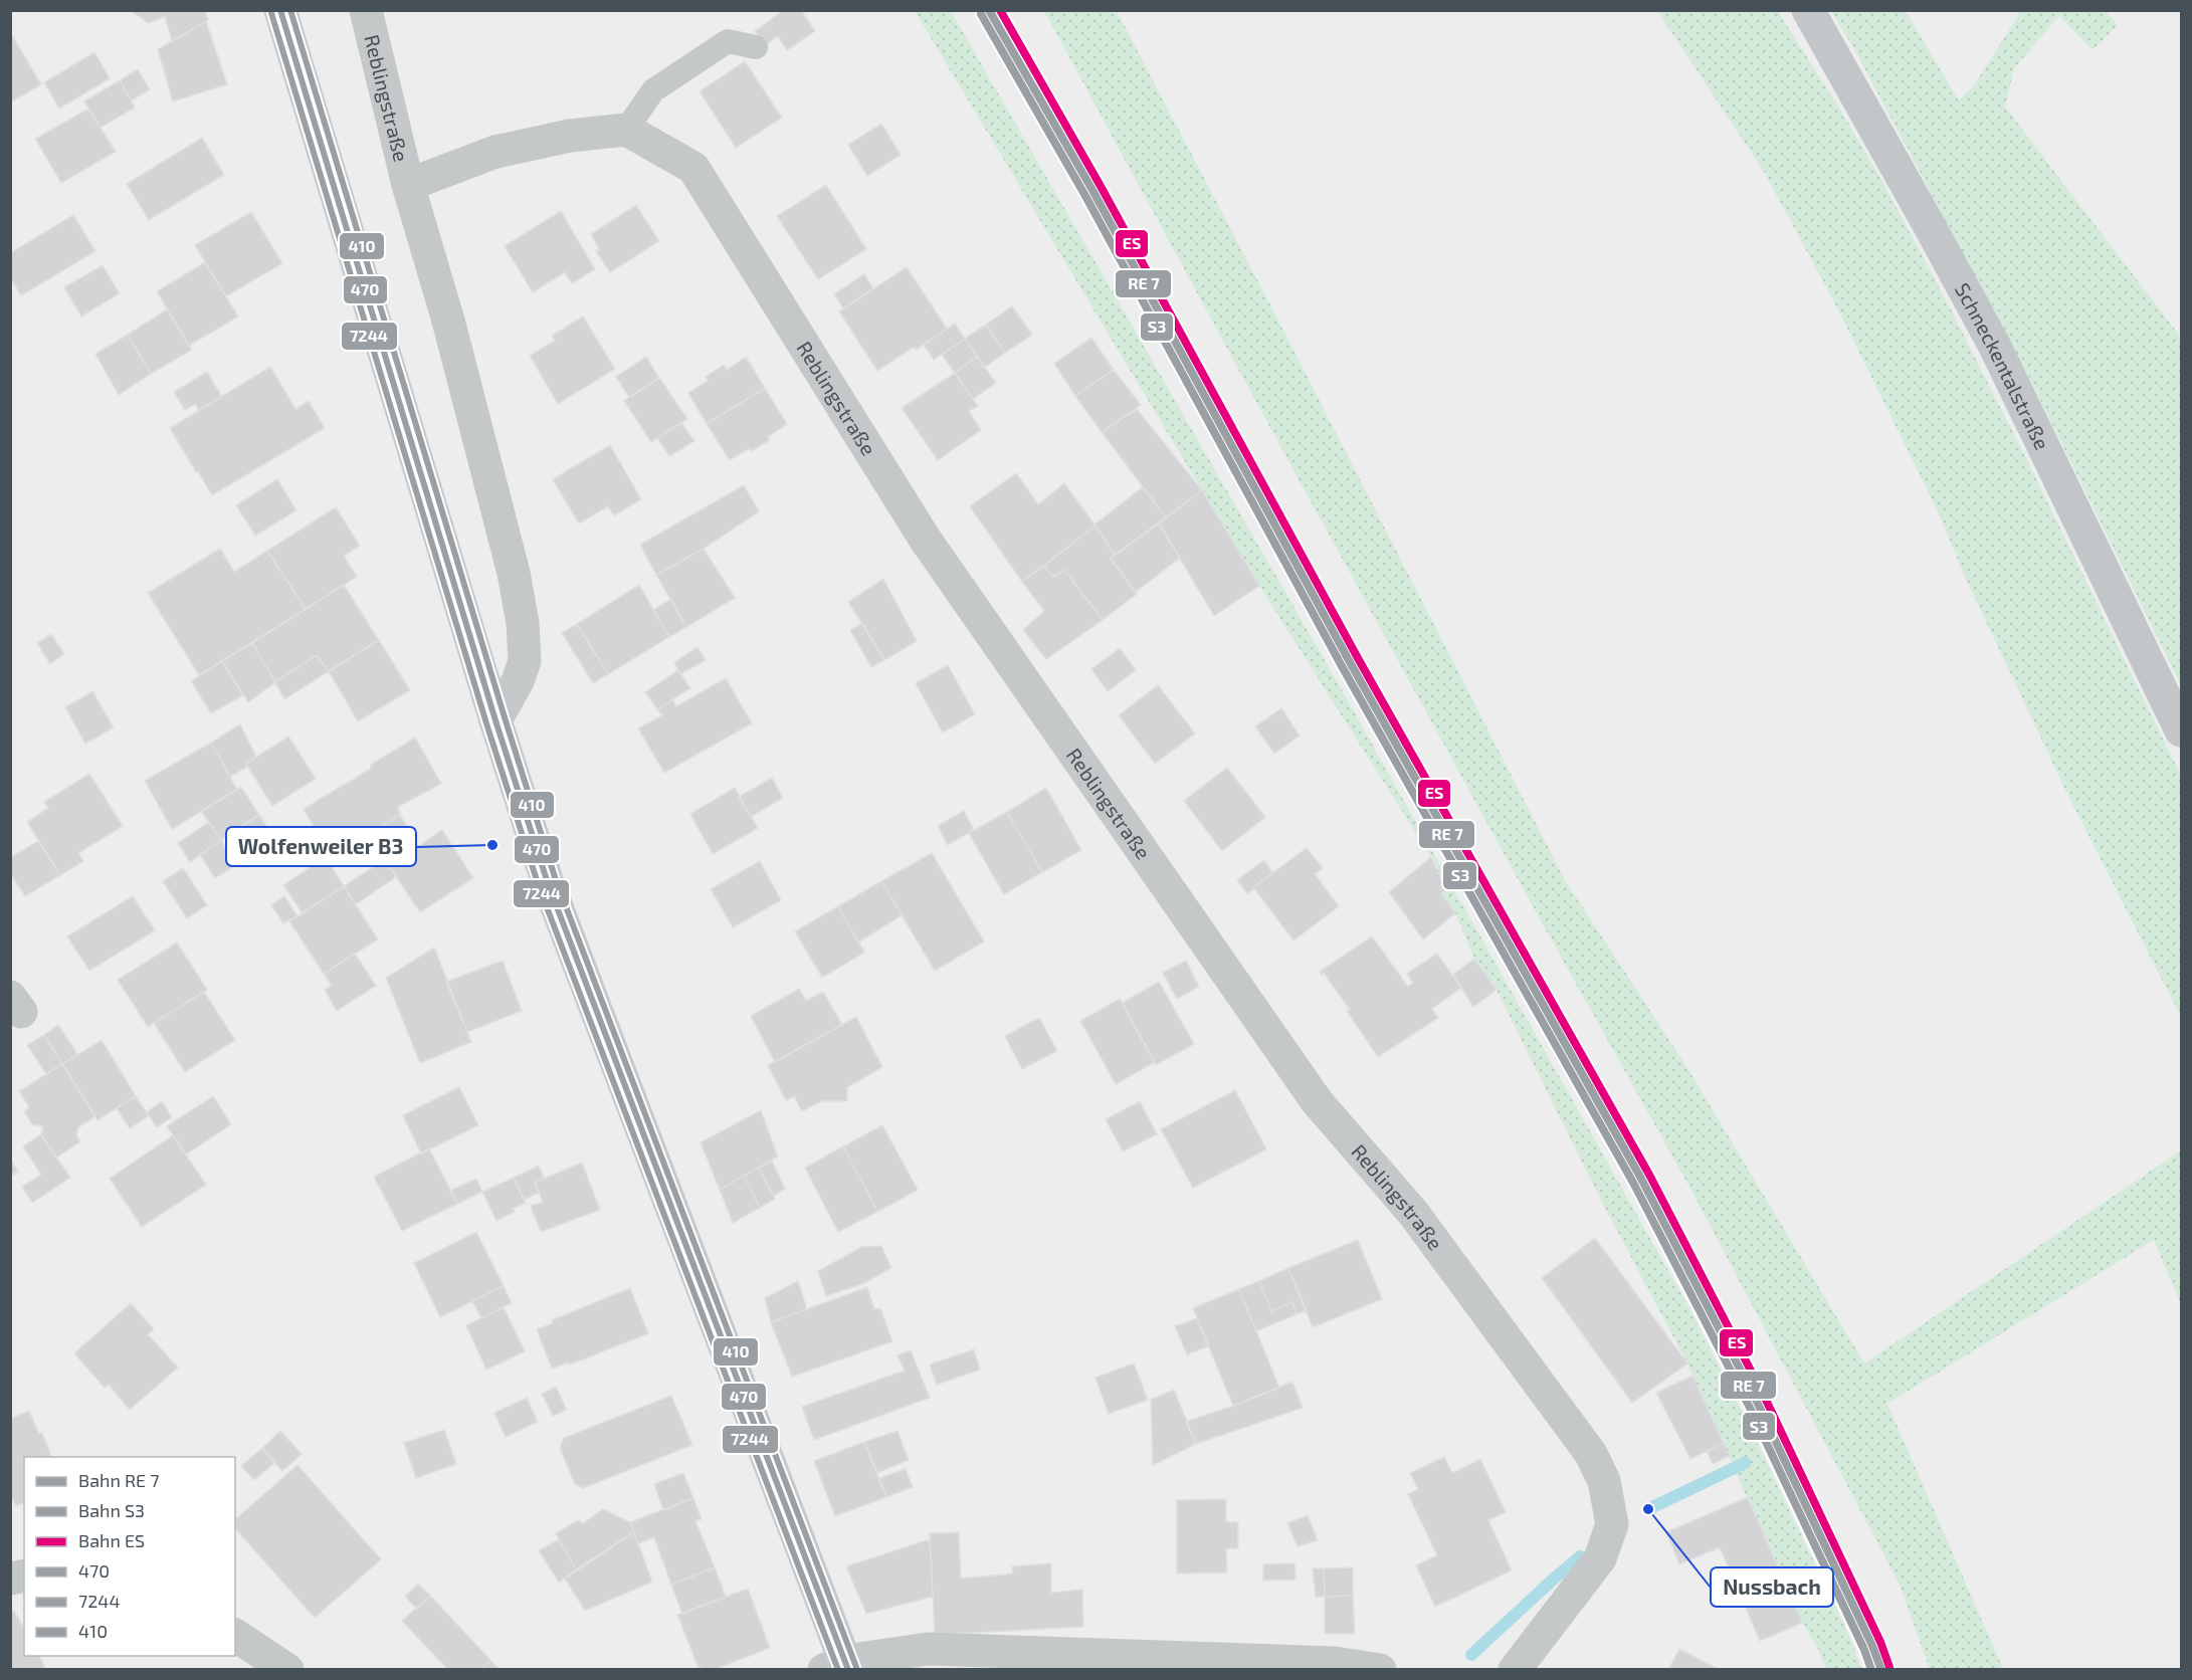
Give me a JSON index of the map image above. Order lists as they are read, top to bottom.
{
  "streets": {
    "main road": ["Schneckentalstraße"],
    "street": ["Reblingstraße"]
  },
  "places": ["Wolfenweiler B3", "Nussbach"],
  "lines": [
    "rail line ES",
    "transit line 470",
    "transit line 410",
    "transit line 7244",
    "rail line S3"
  ],
  "legend": [
    "Bahn RE 7",
    "Bahn S3",
    "Bahn ES",
    "470",
    "7244",
    "410"
  ]
}
